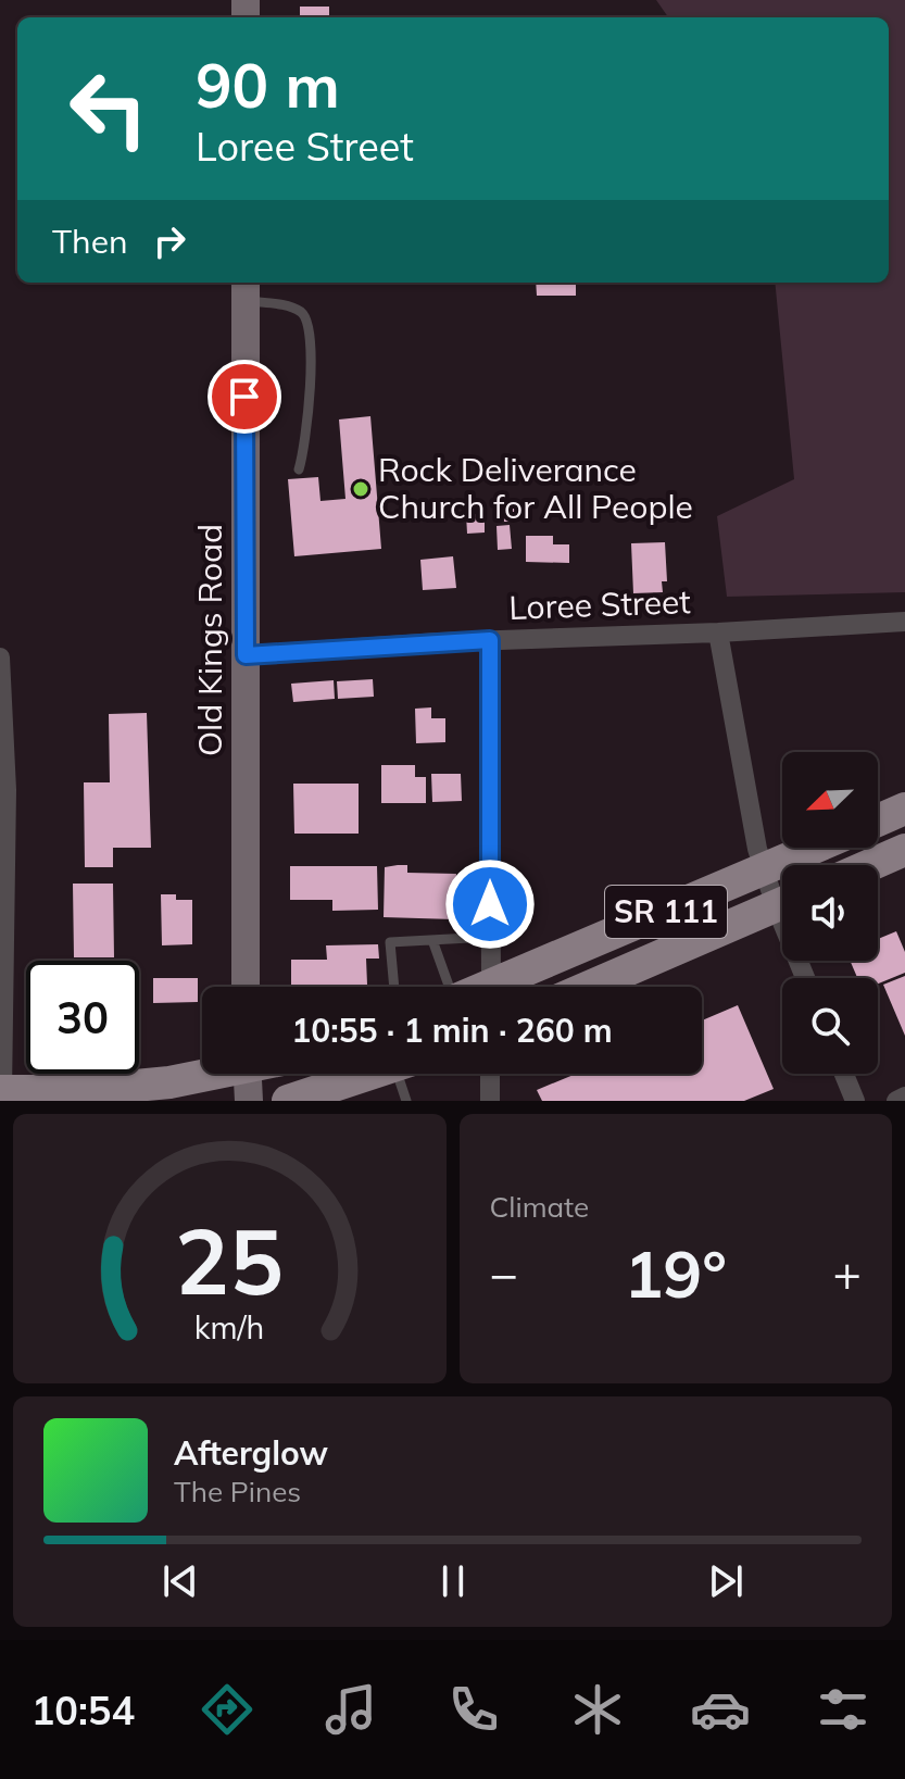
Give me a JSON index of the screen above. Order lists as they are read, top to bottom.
{
  "streets": {
    "main road": ["SR 111"],
    "street": ["Loree Street", "Old Kings Road"]
  },
  "crossings": [
    ["Loree Street", "Old Kings Road"]
  ],
  "places": ["Rock Deliverance Church for All People"],
  "north": "bottom left",
  "page": {
    "turn": ["90 m", "Loree Street"],
    "then": "Then",
    "limit": "30",
    "trip": "10:55 · 1 min · 260 m",
    "tile": "Climate",
    "heat": ["−", "19°", "+"],
    "song": ["Afterglow", "The Pines"],
    "tabs": "10:54",
    "gauge": ["25", "km/h"]
  }
}
